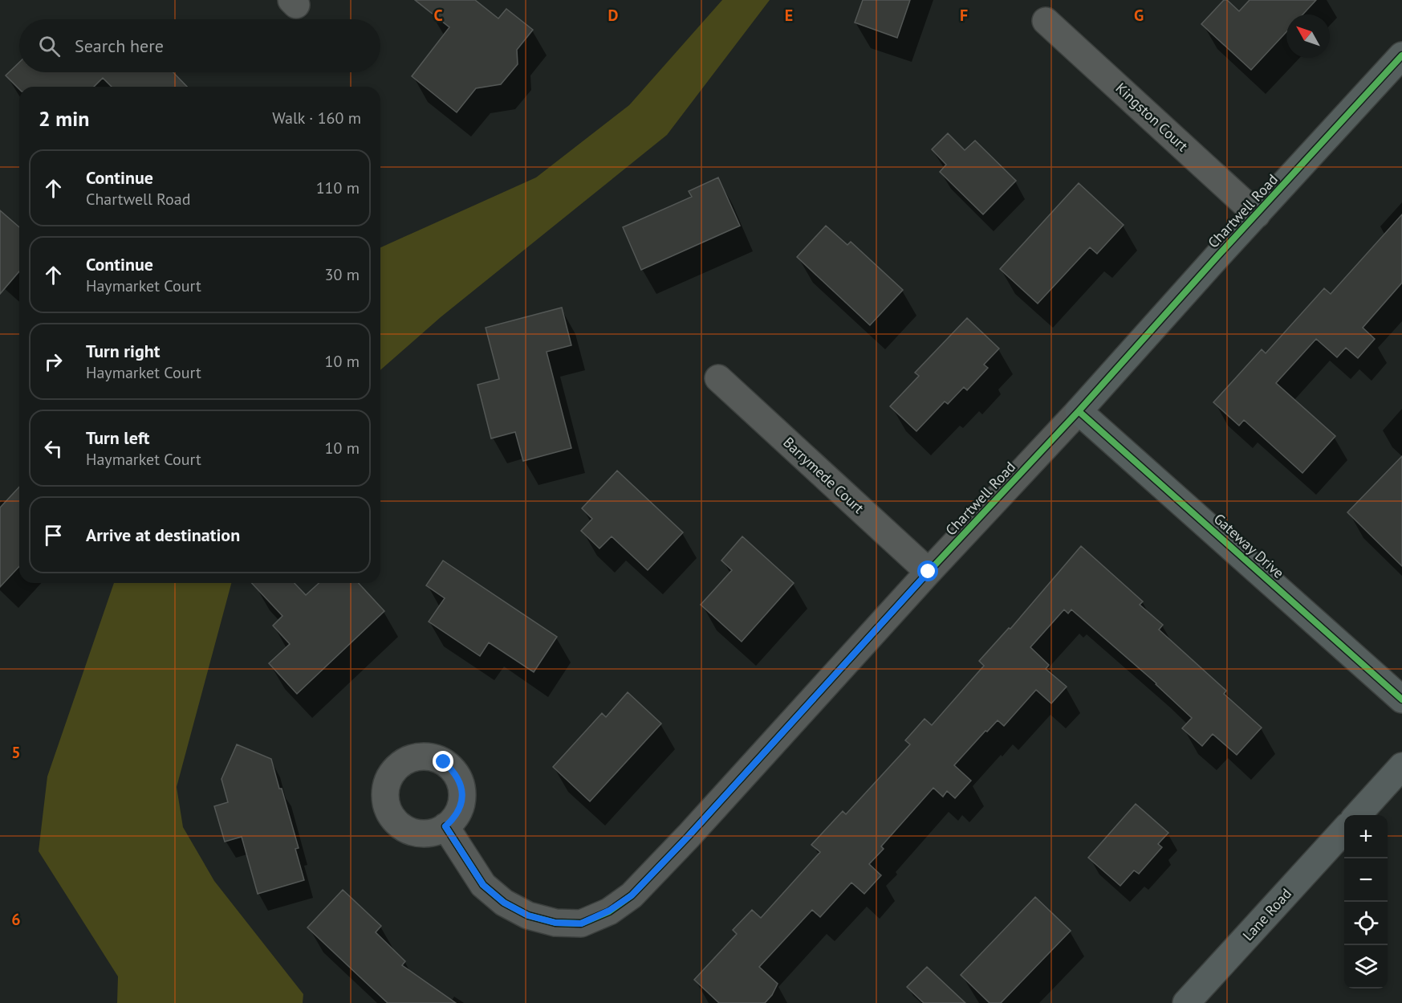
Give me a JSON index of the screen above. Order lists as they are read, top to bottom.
{
  "streets": {
    "street": [
      "Kingston Court",
      "Chartwell Road",
      "Barrymede Court",
      "Gateway Drive",
      "Lane Road"
    ]
  },
  "crossings": [
    ["Kingston Court", "Chartwell Road"],
    ["Chartwell Road", "Barrymede Court"],
    ["Chartwell Road", "Gateway Drive"]
  ],
  "north": "top left",
  "page": {
    "search": "Search here",
    "heading": ["2 min", "Walk · 160 m"],
    "list": [
      ["Continue", "Chartwell Road", "110 m"],
      ["Continue", "Haymarket Court", "30 m"],
      ["Turn right", "Haymarket Court", "10 m"],
      ["Turn left", "Haymarket Court", "10 m"],
      "Arrive at destination"
    ],
    "map_buttons": ["+", "−"]
  },
  "grid": {
    "columns": [
      "C",
      "D",
      "E",
      "F",
      "G"
    ],
    "rows": ["5", "6"]
  }
}
